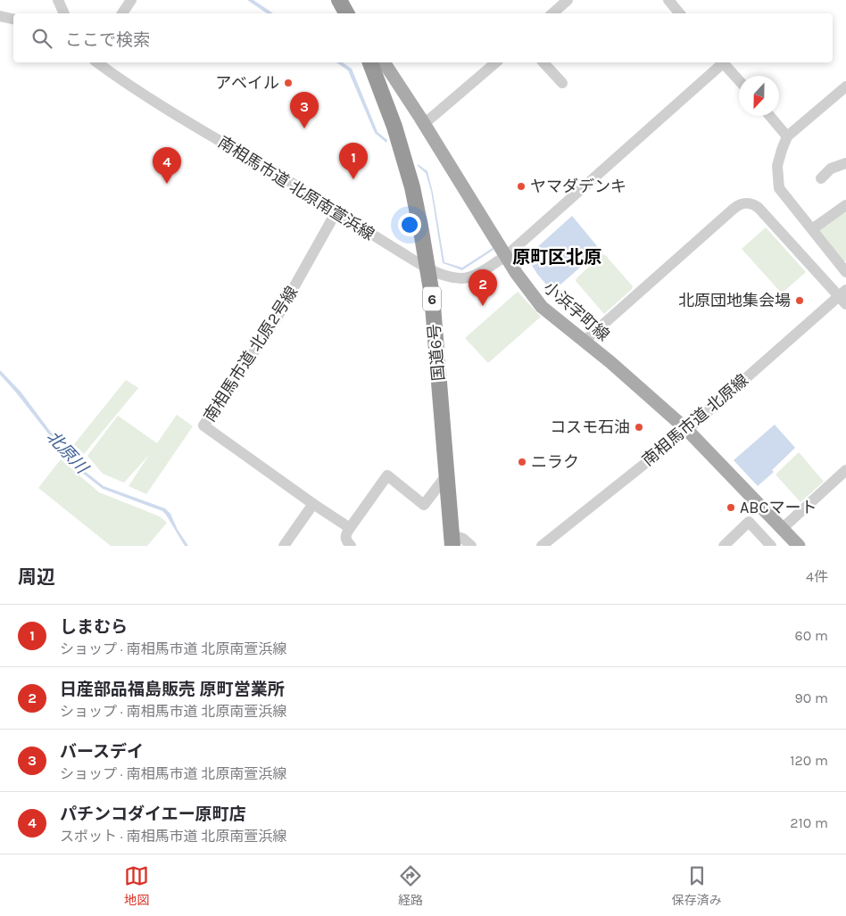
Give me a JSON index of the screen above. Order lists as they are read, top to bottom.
{
  "streets": {
    "highway": ["6", "国道6号"],
    "main road": ["小浜字町線"],
    "street": ["南相馬市道 北原南萱浜線", "南相馬市道 北原2号線", "南相馬市道 北原線"]
  },
  "crossings": [
    ["南相馬市道 北原南萱浜線", "小浜字町線"],
    ["南相馬市道 北原南萱浜線", "国道6号"],
    ["南相馬市道 北原南萱浜線", "南相馬市道 北原2号線"],
    ["小浜字町線", "南相馬市道 北原線"]
  ],
  "districts": ["原町区北原"],
  "water": ["北原川"],
  "places": [
    "アベイル",
    "ヤマダデンキ",
    "北原団地集会場",
    "コスモ石油",
    "ニラク",
    "ABCマート"
  ],
  "north": "bottom",
  "page": {
    "search": "ここで検索",
    "pins": [
      "3",
      "1",
      "4",
      "2"
    ],
    "heading": ["周辺", "4件"],
    "list": [
      {
        "mark": "1",
        "name": "しまむら",
        "note": "ショップ · 南相馬市道 北原南萱浜線",
        "value": "60 m"
      },
      {
        "mark": "2",
        "name": "日産部品福島販売 原町営業所",
        "note": "ショップ · 南相馬市道 北原南萱浜線",
        "value": "90 m"
      },
      {
        "mark": "3",
        "name": "バースデイ",
        "note": "ショップ · 南相馬市道 北原南萱浜線",
        "value": "120 m"
      },
      {
        "mark": "4",
        "name": "パチンコダイエー原町店",
        "note": "スポット · 南相馬市道 北原南萱浜線",
        "value": "210 m"
      }
    ],
    "nav": ["地図", "経路", "保存済み"]
  }
}
